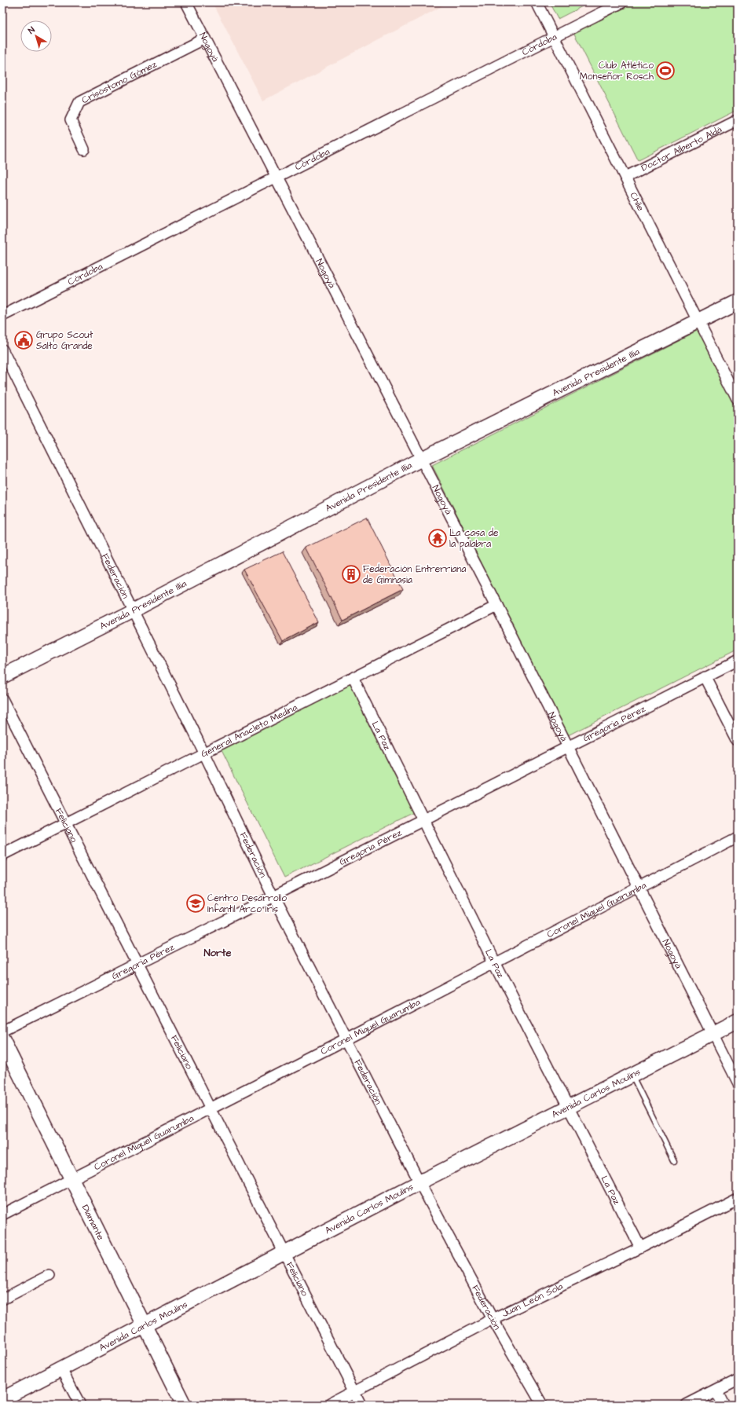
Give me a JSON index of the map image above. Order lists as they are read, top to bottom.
{
  "streets": {
    "street": [
      "Córdoba",
      "Nogoyá",
      "Crisóstomo Gómez",
      "Doctor Alberto Aldá",
      "Chile",
      "Avenida Presidente Illia",
      "Federación",
      "Gregoria Pérez",
      "General Anacleto Medina",
      "La Paz",
      "Feliciano",
      "Coronel Miguel Guarumba",
      "Avenida Carlos Moulins",
      "Diamante",
      "Juan León Sola"
    ]
  },
  "crossings": [
    ["Córdoba", "Nogoyá"],
    ["Córdoba", "Chile"],
    ["Nogoyá", "Crisóstomo Gómez"],
    ["Nogoyá", "Avenida Presidente Illia"],
    ["Nogoyá", "Gregoria Pérez"],
    ["Nogoyá", "General Anacleto Medina"],
    ["Nogoyá", "Coronel Miguel Guarumba"],
    ["Nogoyá", "Avenida Carlos Moulins"],
    ["Doctor Alberto Aldá", "Chile"],
    ["Chile", "Avenida Presidente Illia"],
    ["Avenida Presidente Illia", "Federación"],
    ["Federación", "Gregoria Pérez"],
    ["Federación", "General Anacleto Medina"],
    ["Federación", "Coronel Miguel Guarumba"],
    ["Federación", "Avenida Carlos Moulins"],
    ["Federación", "Juan León Sola"],
    ["Gregoria Pérez", "La Paz"],
    ["Gregoria Pérez", "Feliciano"],
    ["General Anacleto Medina", "La Paz"],
    ["General Anacleto Medina", "Feliciano"],
    ["La Paz", "Coronel Miguel Guarumba"],
    ["La Paz", "Avenida Carlos Moulins"],
    ["La Paz", "Juan León Sola"],
    ["Feliciano", "Coronel Miguel Guarumba"],
    ["Feliciano", "Avenida Carlos Moulins"],
    ["Feliciano", "Juan León Sola"],
    ["Coronel Miguel Guarumba", "Diamante"],
    ["Avenida Carlos Moulins", "Diamante"]
  ],
  "districts": ["Norte"],
  "places": {
    "sports": ["Club Atlético Monseñor Rosch"],
    "public building": ["Grupo Scout Salto Grande"],
    "temple": ["La casa de la palabra"],
    "building": ["Federación Entrerriana de Gimnasia"],
    "school or university": ["Centro Desarrollo Infantil Arco Iris"]
  },
  "north": "top left"
}
